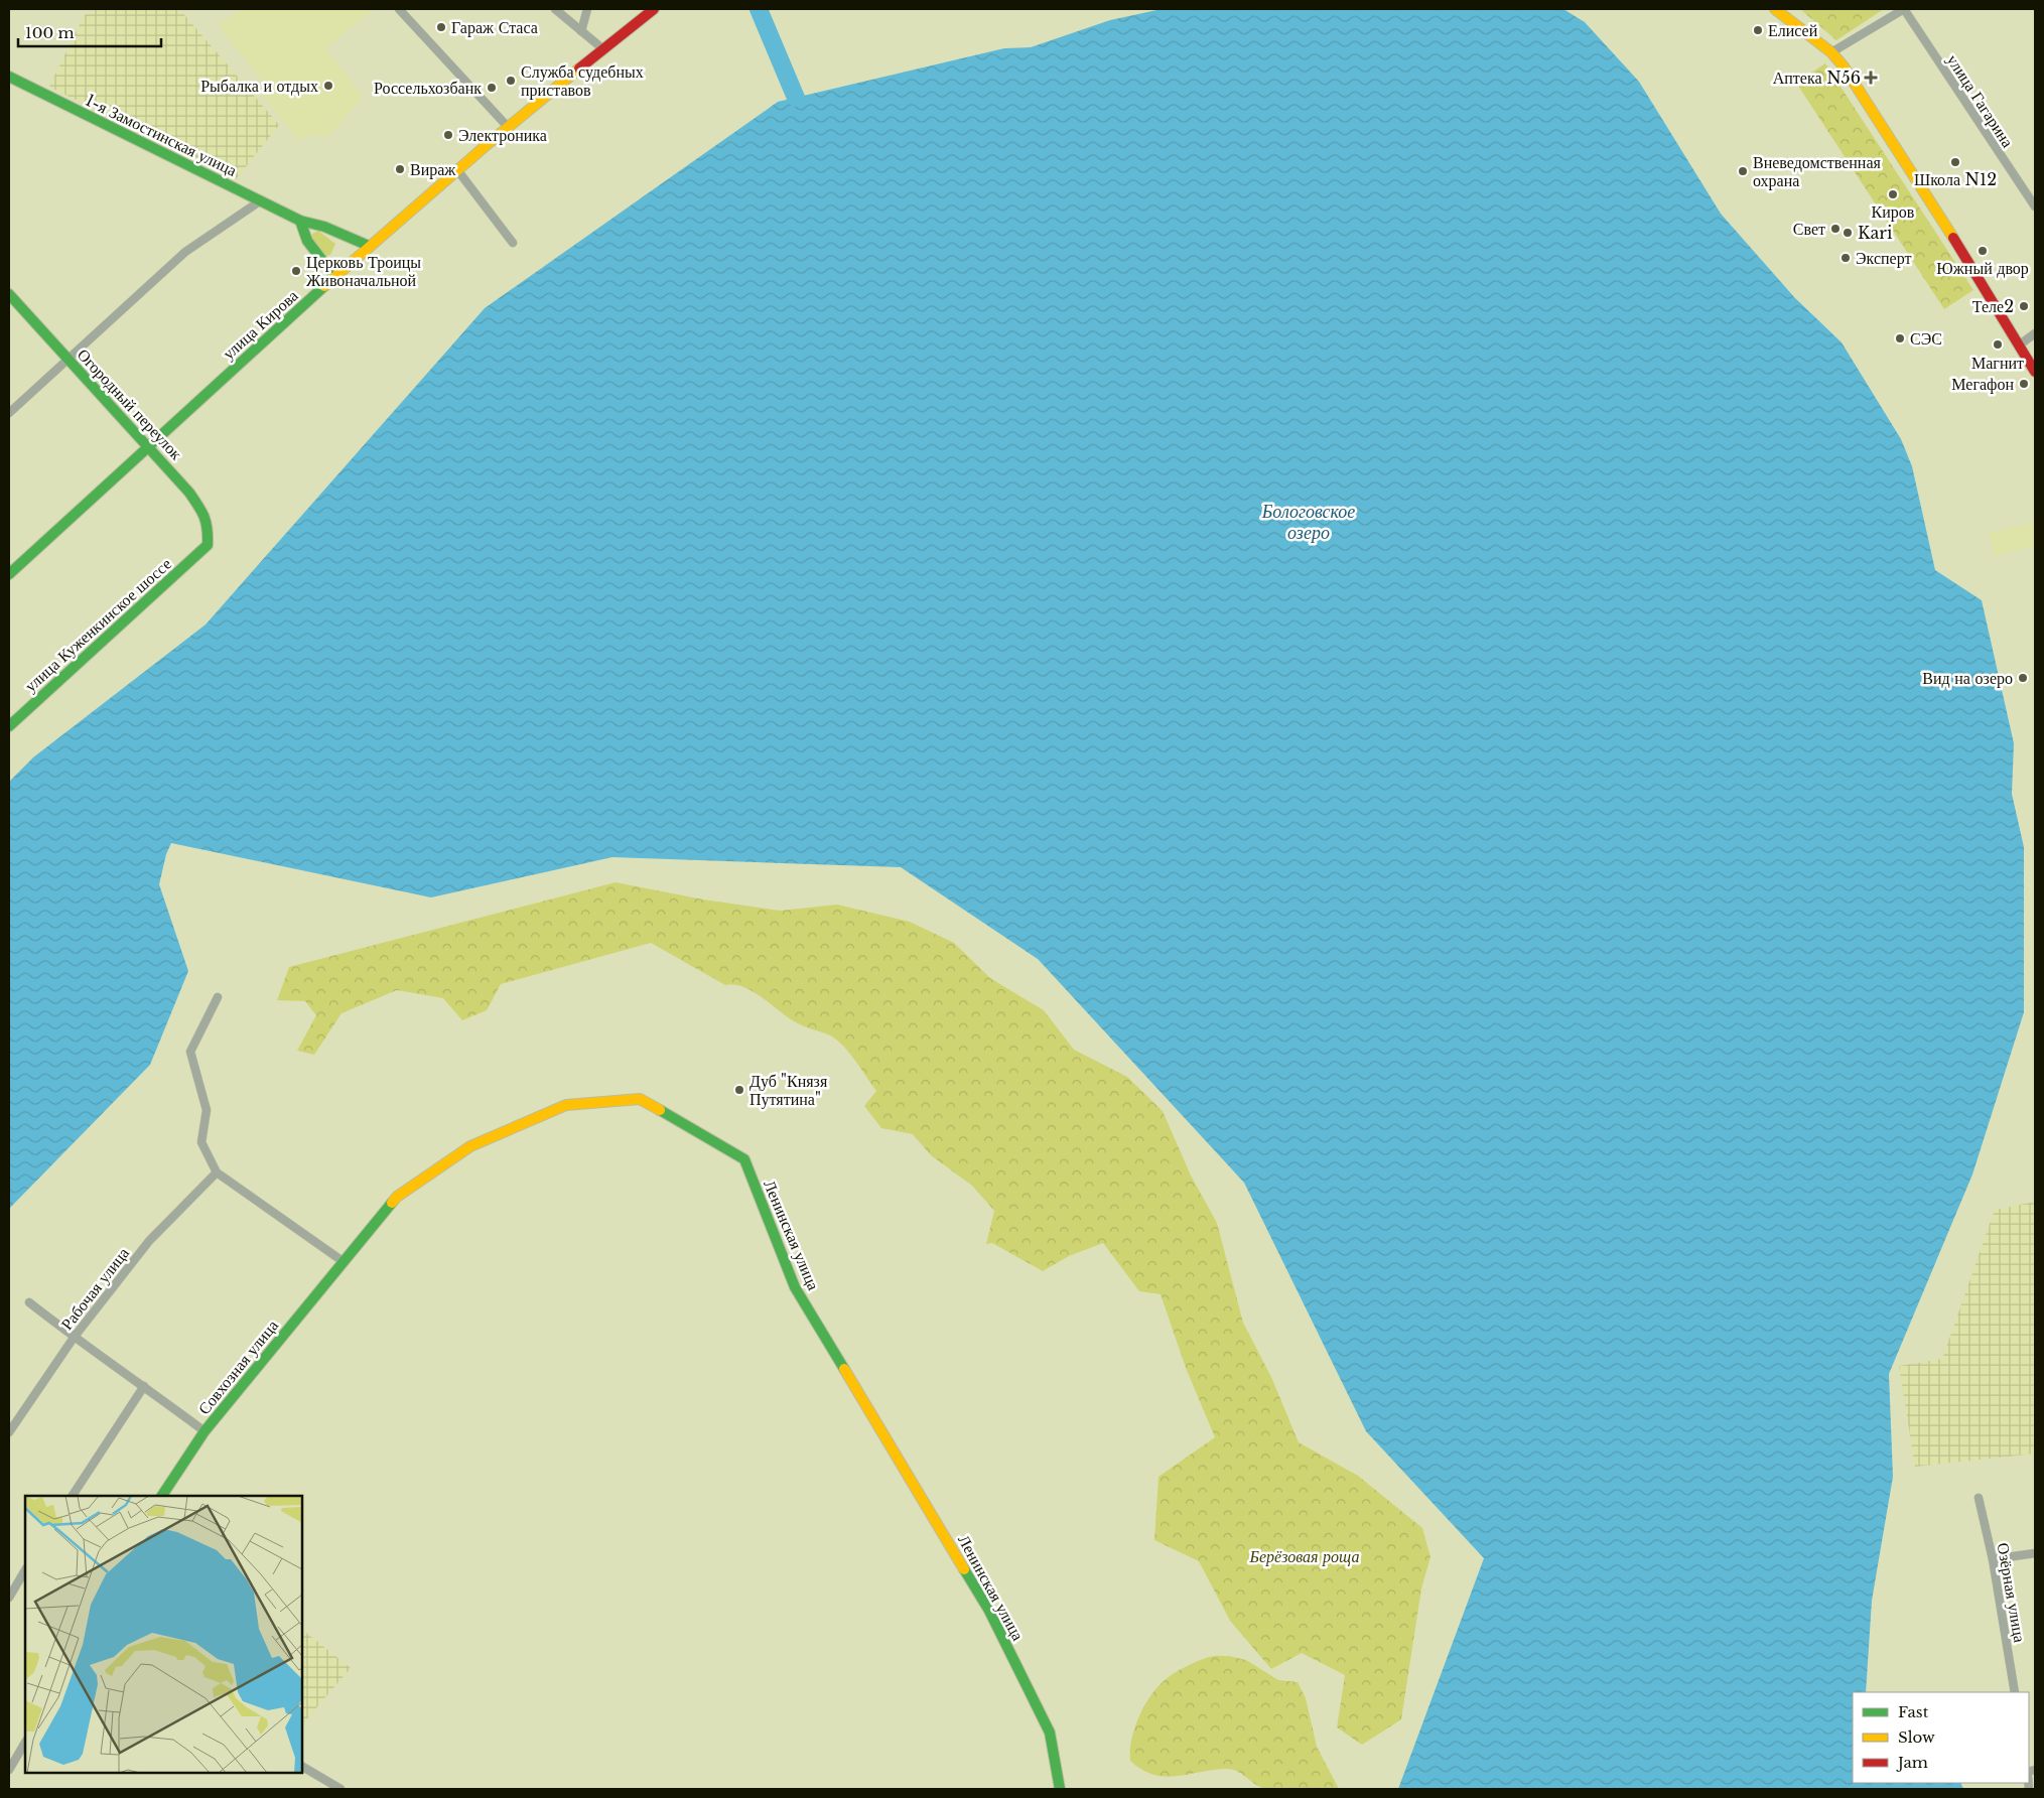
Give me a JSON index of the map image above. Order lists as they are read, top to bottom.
{
  "streets": {
    "street": [
      "улица Гагарина",
      "1-я Замостинская улица",
      "улица Кирова",
      "Огородный переулок",
      "улица Куженкинское шоссе",
      "Ленинская улица",
      "Рабочая улица",
      "Совхозная улица",
      "Озёрная улица"
    ]
  },
  "crossings": [
    ["1-я Замостинская улица", "улица Кирова"],
    ["улица Кирова", "Огородный переулок"],
    ["Огородный переулок", "улица Куженкинское шоссе"],
    ["Ленинская улица", "Совхозная улица"]
  ],
  "water": ["Бологовское озеро"],
  "parks": ["Берёзовая роща"],
  "places": {
    "other": [
      "Гараж Стаса",
      "Елисей",
      "Служба судебных приставов",
      "Рыбалка и отдых",
      "Россельхозбанк",
      "Электроника",
      "Школа N12",
      "Вираж",
      "Вневедомственная охрана",
      "Киров",
      "Свет",
      "Kari",
      "Южный двор",
      "Эксперт",
      "Церковь Троицы Живоначальной",
      "Теле2",
      "СЭС",
      "Магнит",
      "Мегафон",
      "Вид на озеро",
      "Дуб \"Князя Путятина\""
    ],
    "health": ["Аптека N56"]
  },
  "legend": ["Fast", "Slow", "Jam"],
  "scale_bar": "100 m"
}
